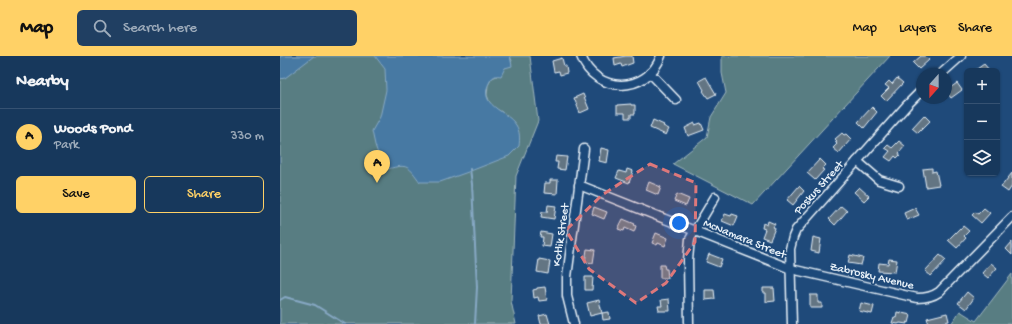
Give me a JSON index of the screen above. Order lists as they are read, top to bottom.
{
  "streets": {
    "street": [
      "Poskus Street",
      "Kotlik Street",
      "McNamara Street",
      "Zabrosky Avenue"
    ]
  },
  "crossings": [
    ["Poskus Street", "McNamara Street"],
    ["Poskus Street", "Zabrosky Avenue"],
    ["Kotlik Street", "McNamara Street"],
    ["McNamara Street", "Zabrosky Avenue"]
  ],
  "north": "bottom",
  "page": {
    "header": "Map",
    "search": "Search here",
    "nav": ["Map", "Layers", "Share"],
    "heading": "Nearby",
    "map_buttons": ["+", "−"],
    "list": [
      {
        "mark": "A",
        "name": "Woods Pond",
        "note": "Park",
        "value": "330 m"
      }
    ],
    "pins": "A",
    "buttons": ["Save", "Share"]
  }
}
